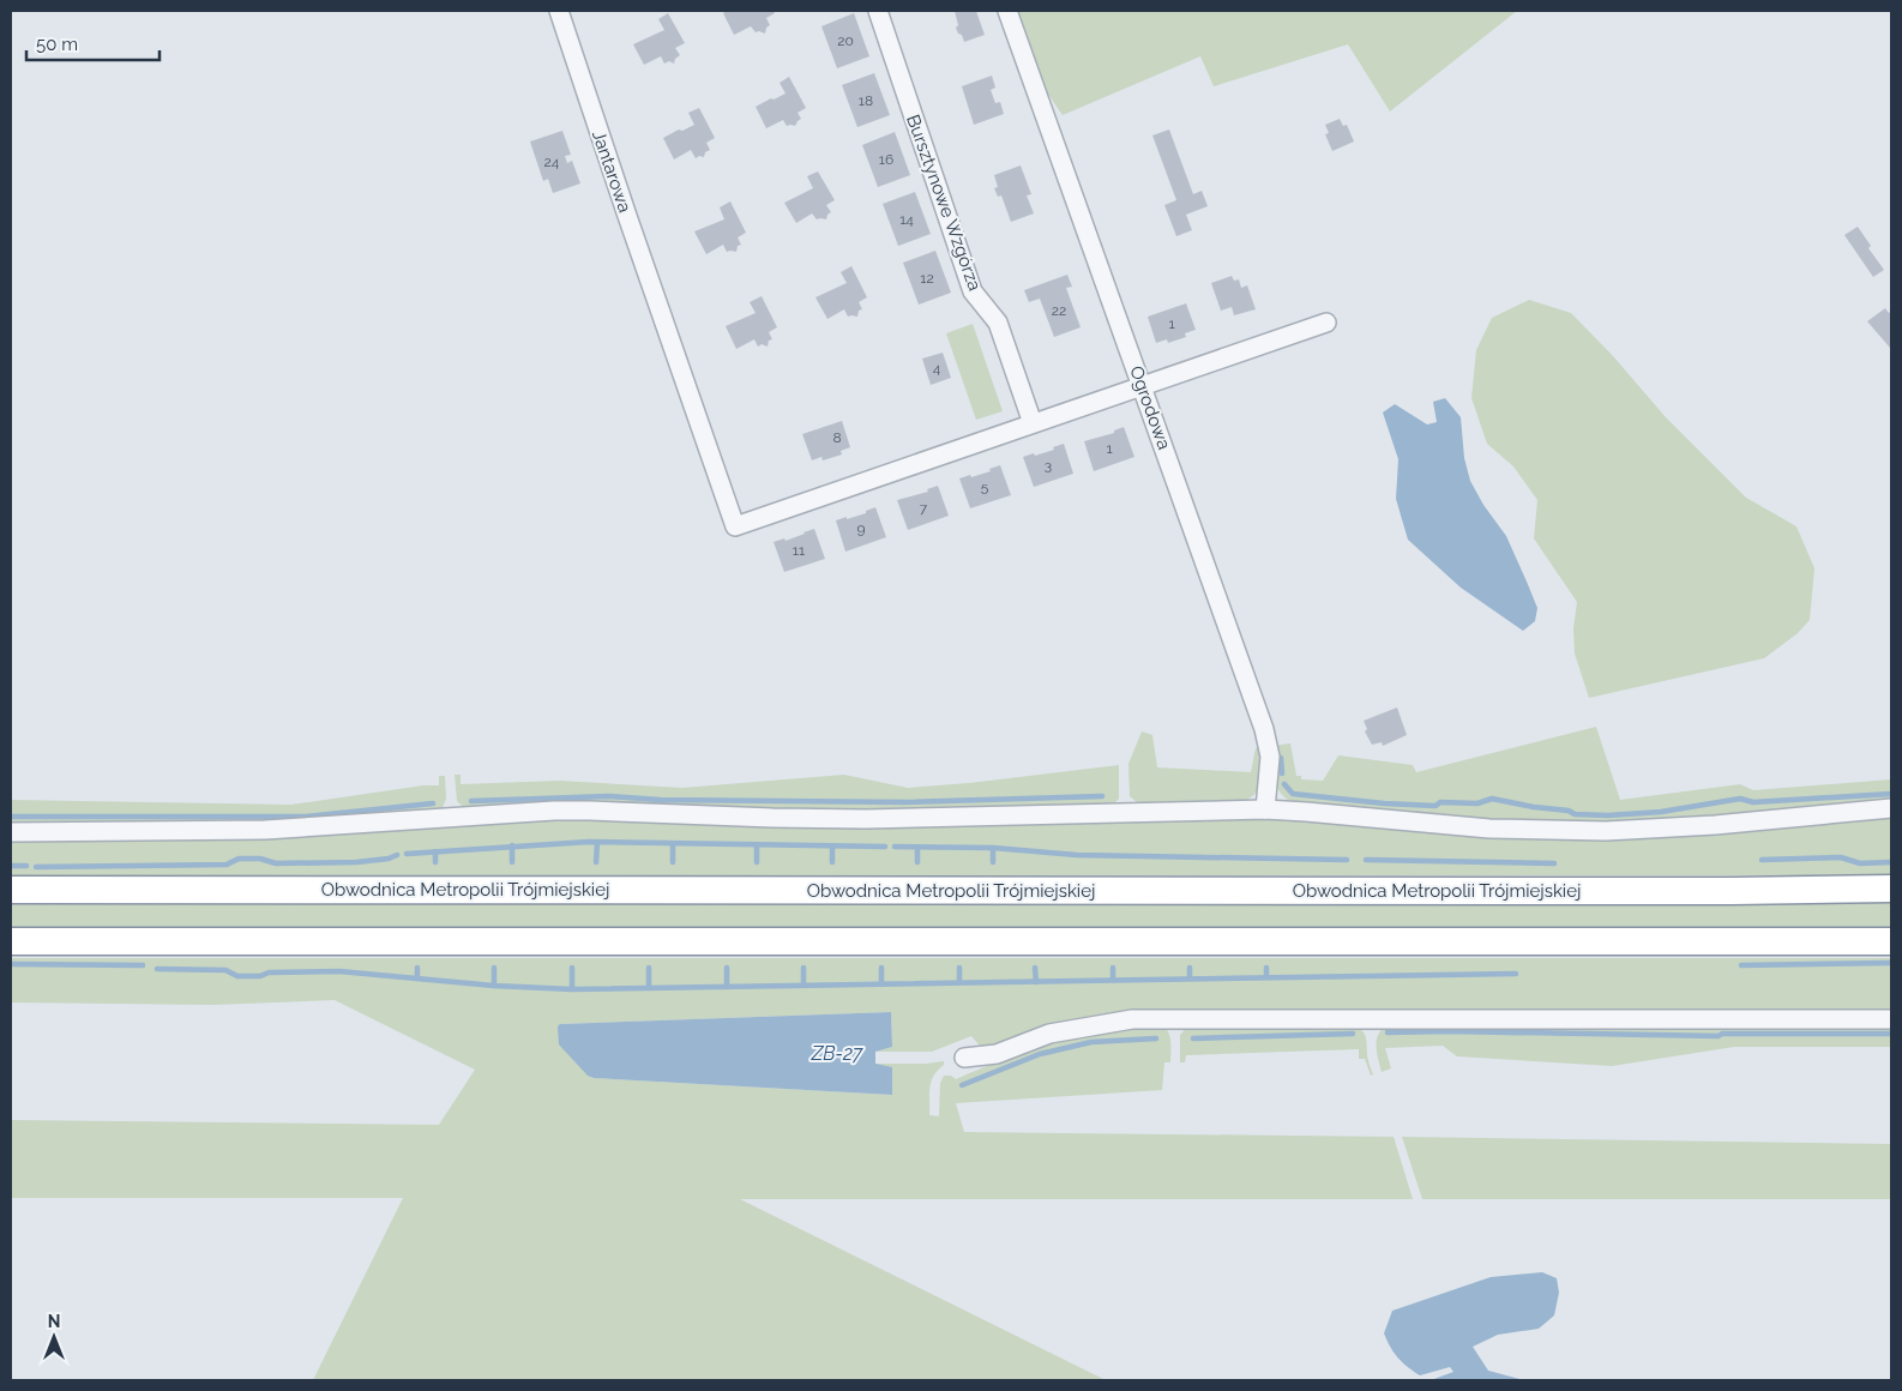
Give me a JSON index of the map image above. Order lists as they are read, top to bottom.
{
  "streets": {
    "highway": ["Obwodnica Metropolii Trójmiejskiej"],
    "street": ["Jantarowa", "Bursztynowe Wzgórza", "Ogrodowa"]
  },
  "crossings": [
    ["Jantarowa", "Bursztynowe Wzgórza"]
  ],
  "water": ["ZB-27"],
  "house_numbers": [
    "20",
    "18",
    "16",
    "24",
    "14",
    "12",
    "22",
    "1",
    "4",
    "8",
    "1",
    "3",
    "5",
    "7",
    "9",
    "11"
  ],
  "scale_bar": "50 m",
  "north": "top"
}
